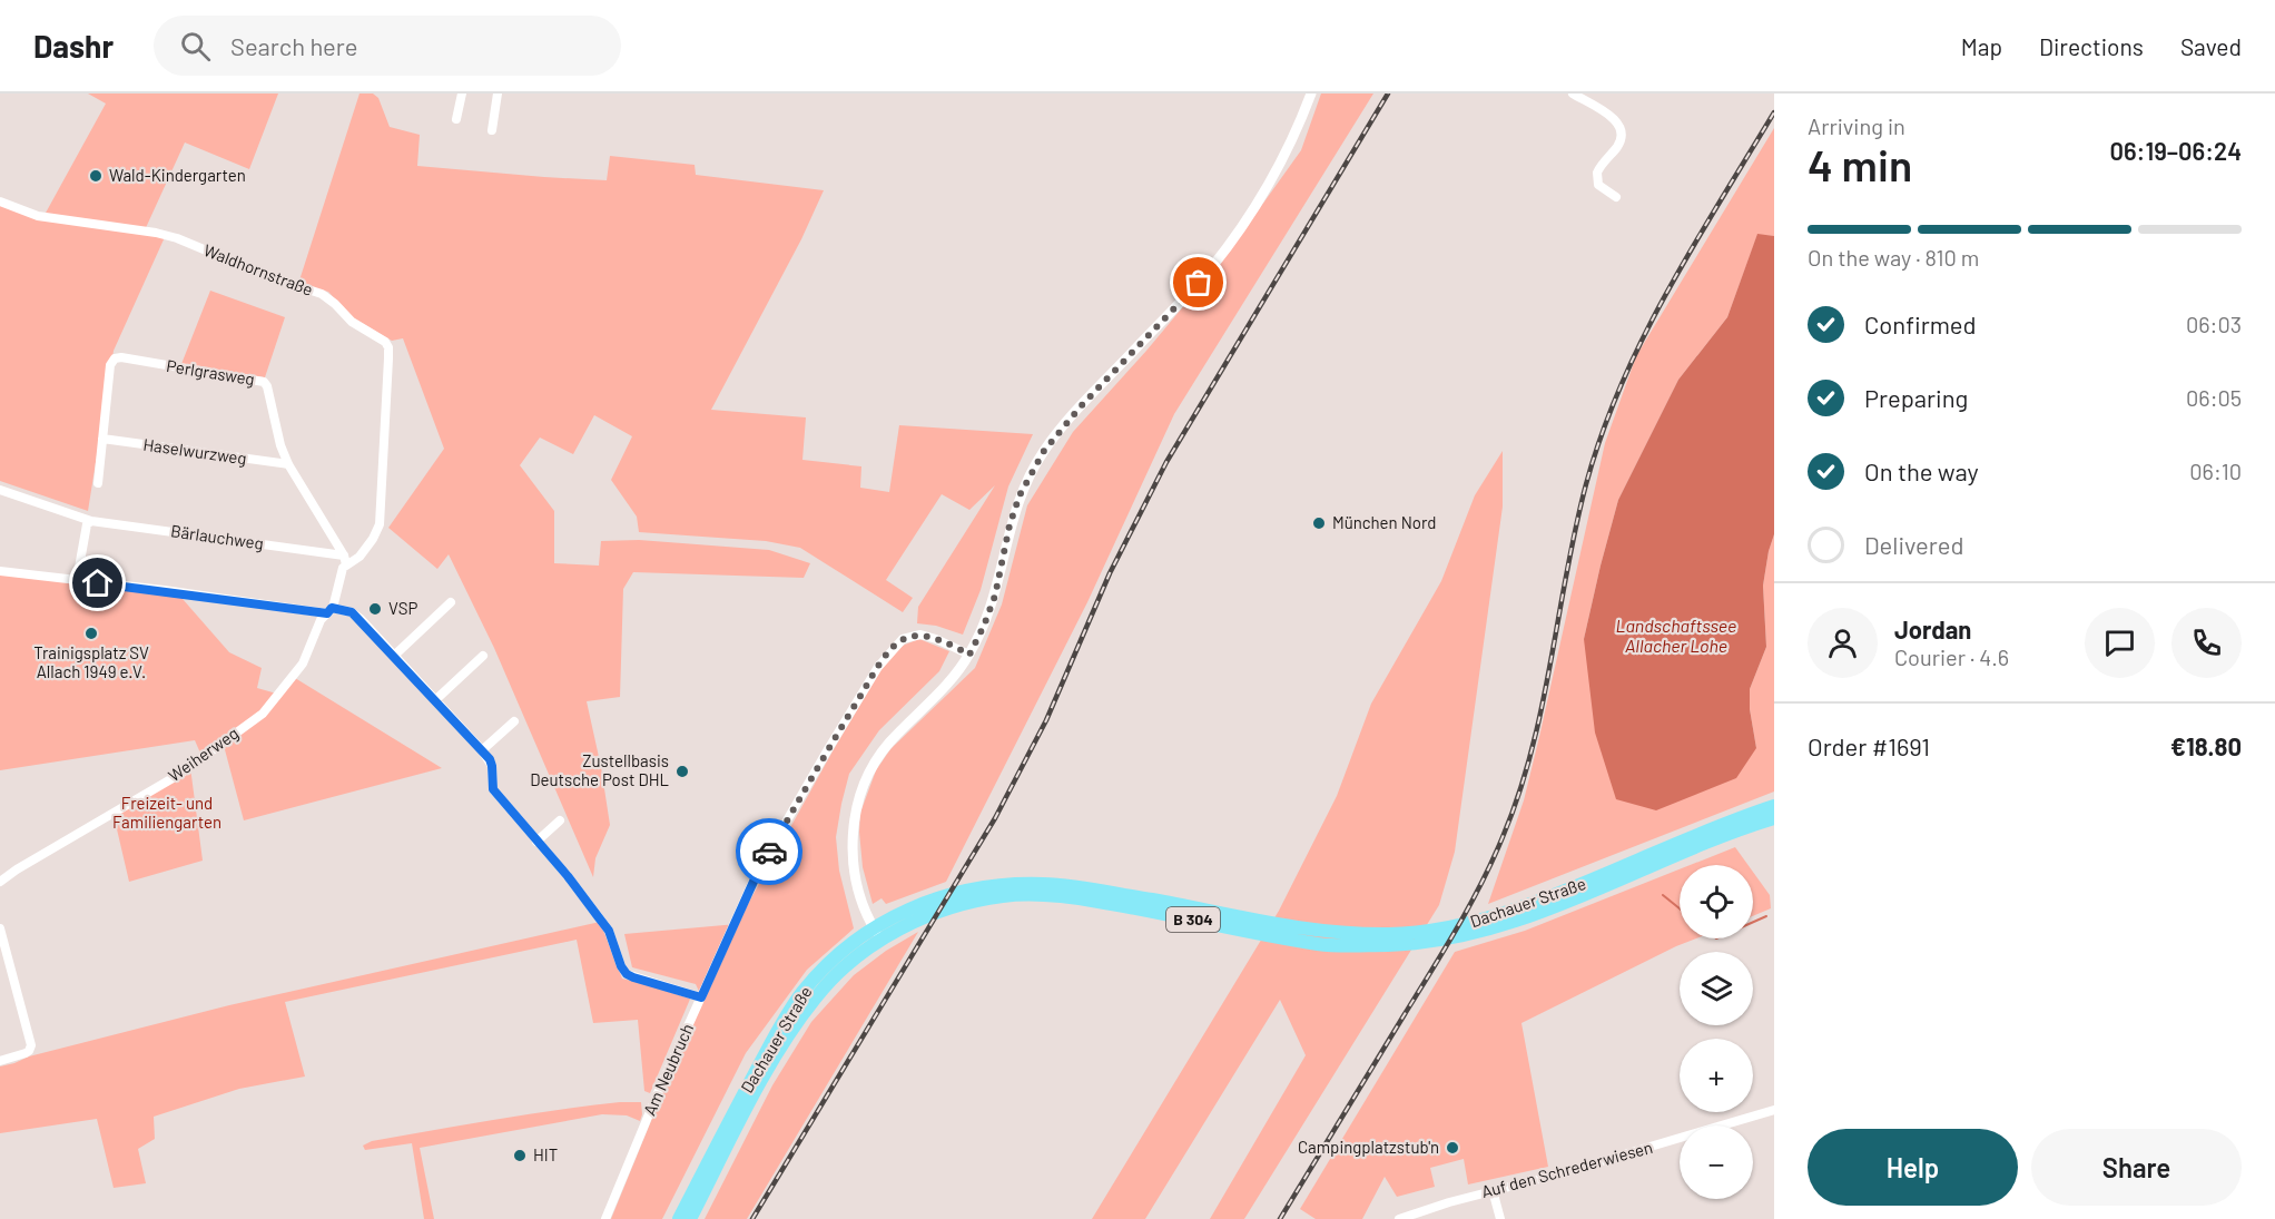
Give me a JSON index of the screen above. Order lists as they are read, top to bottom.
{
  "streets": {
    "main road": ["Dachauer Straße", "B 304"],
    "street": [
      "Waldhornstraße",
      "Perlgrasweg",
      "Haselwurzweg",
      "Bärlauchweg",
      "Weiherweg",
      "Am Neubruch",
      "Auf den Schrederwiesen"
    ]
  },
  "crossings": [
    ["Waldhornstraße", "Perlgrasweg"],
    ["Waldhornstraße", "Bärlauchweg"],
    ["Waldhornstraße", "Weiherweg"],
    ["Perlgrasweg", "Haselwurzweg"],
    ["Perlgrasweg", "Bärlauchweg"],
    ["Perlgrasweg", "Weiherweg"],
    ["Bärlauchweg", "Weiherweg"]
  ],
  "water": ["Landschaftssee Allacher Lohe"],
  "parks": ["Freizeit- und Familiengarten"],
  "places": [
    "Wald-Kindergarten",
    "München Nord",
    "VSP",
    "Trainigsplatz SV Allach 1949 e.V.",
    "Zustellbasis Deutsche Post DHL",
    "Campingplatzstub'n",
    "HIT"
  ],
  "page": {
    "header": "Dashr",
    "search": "Search here",
    "nav": ["Map", "Directions", "Saved"],
    "heading": ["4 min", "Arriving in", "06:19–06:24"],
    "panel": [
      "Jordan",
      "Courier · 4.6",
      "Order #1691",
      "€18.80"
    ],
    "bar": "On the way · 810 m",
    "list": [
      ["Confirmed", "06:03"],
      ["Preparing", "06:05"],
      ["On the way", "06:10"],
      "Delivered"
    ],
    "map_buttons": ["+", "−"],
    "buttons": ["Help", "Share"]
  }
}
